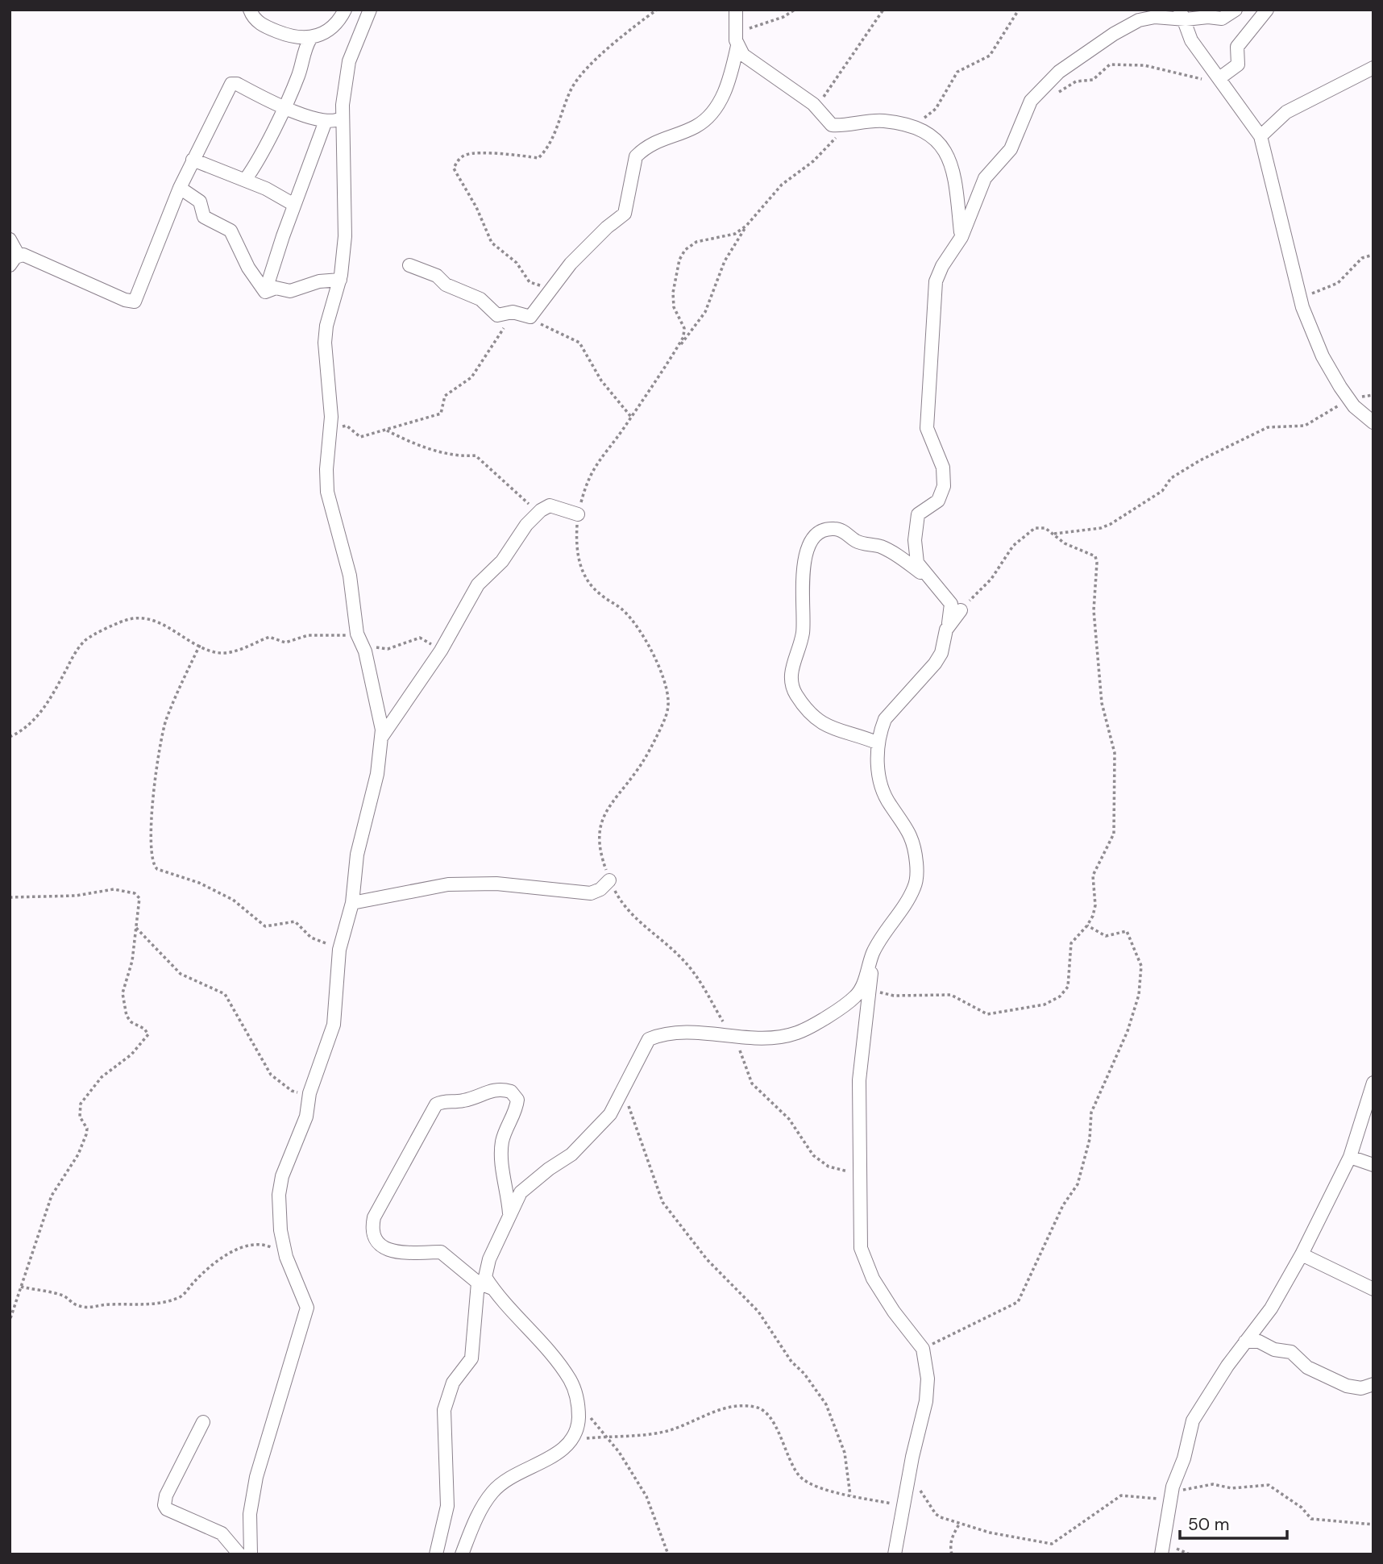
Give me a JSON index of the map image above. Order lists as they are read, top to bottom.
{
  "scale_bar": "50 m"
}
